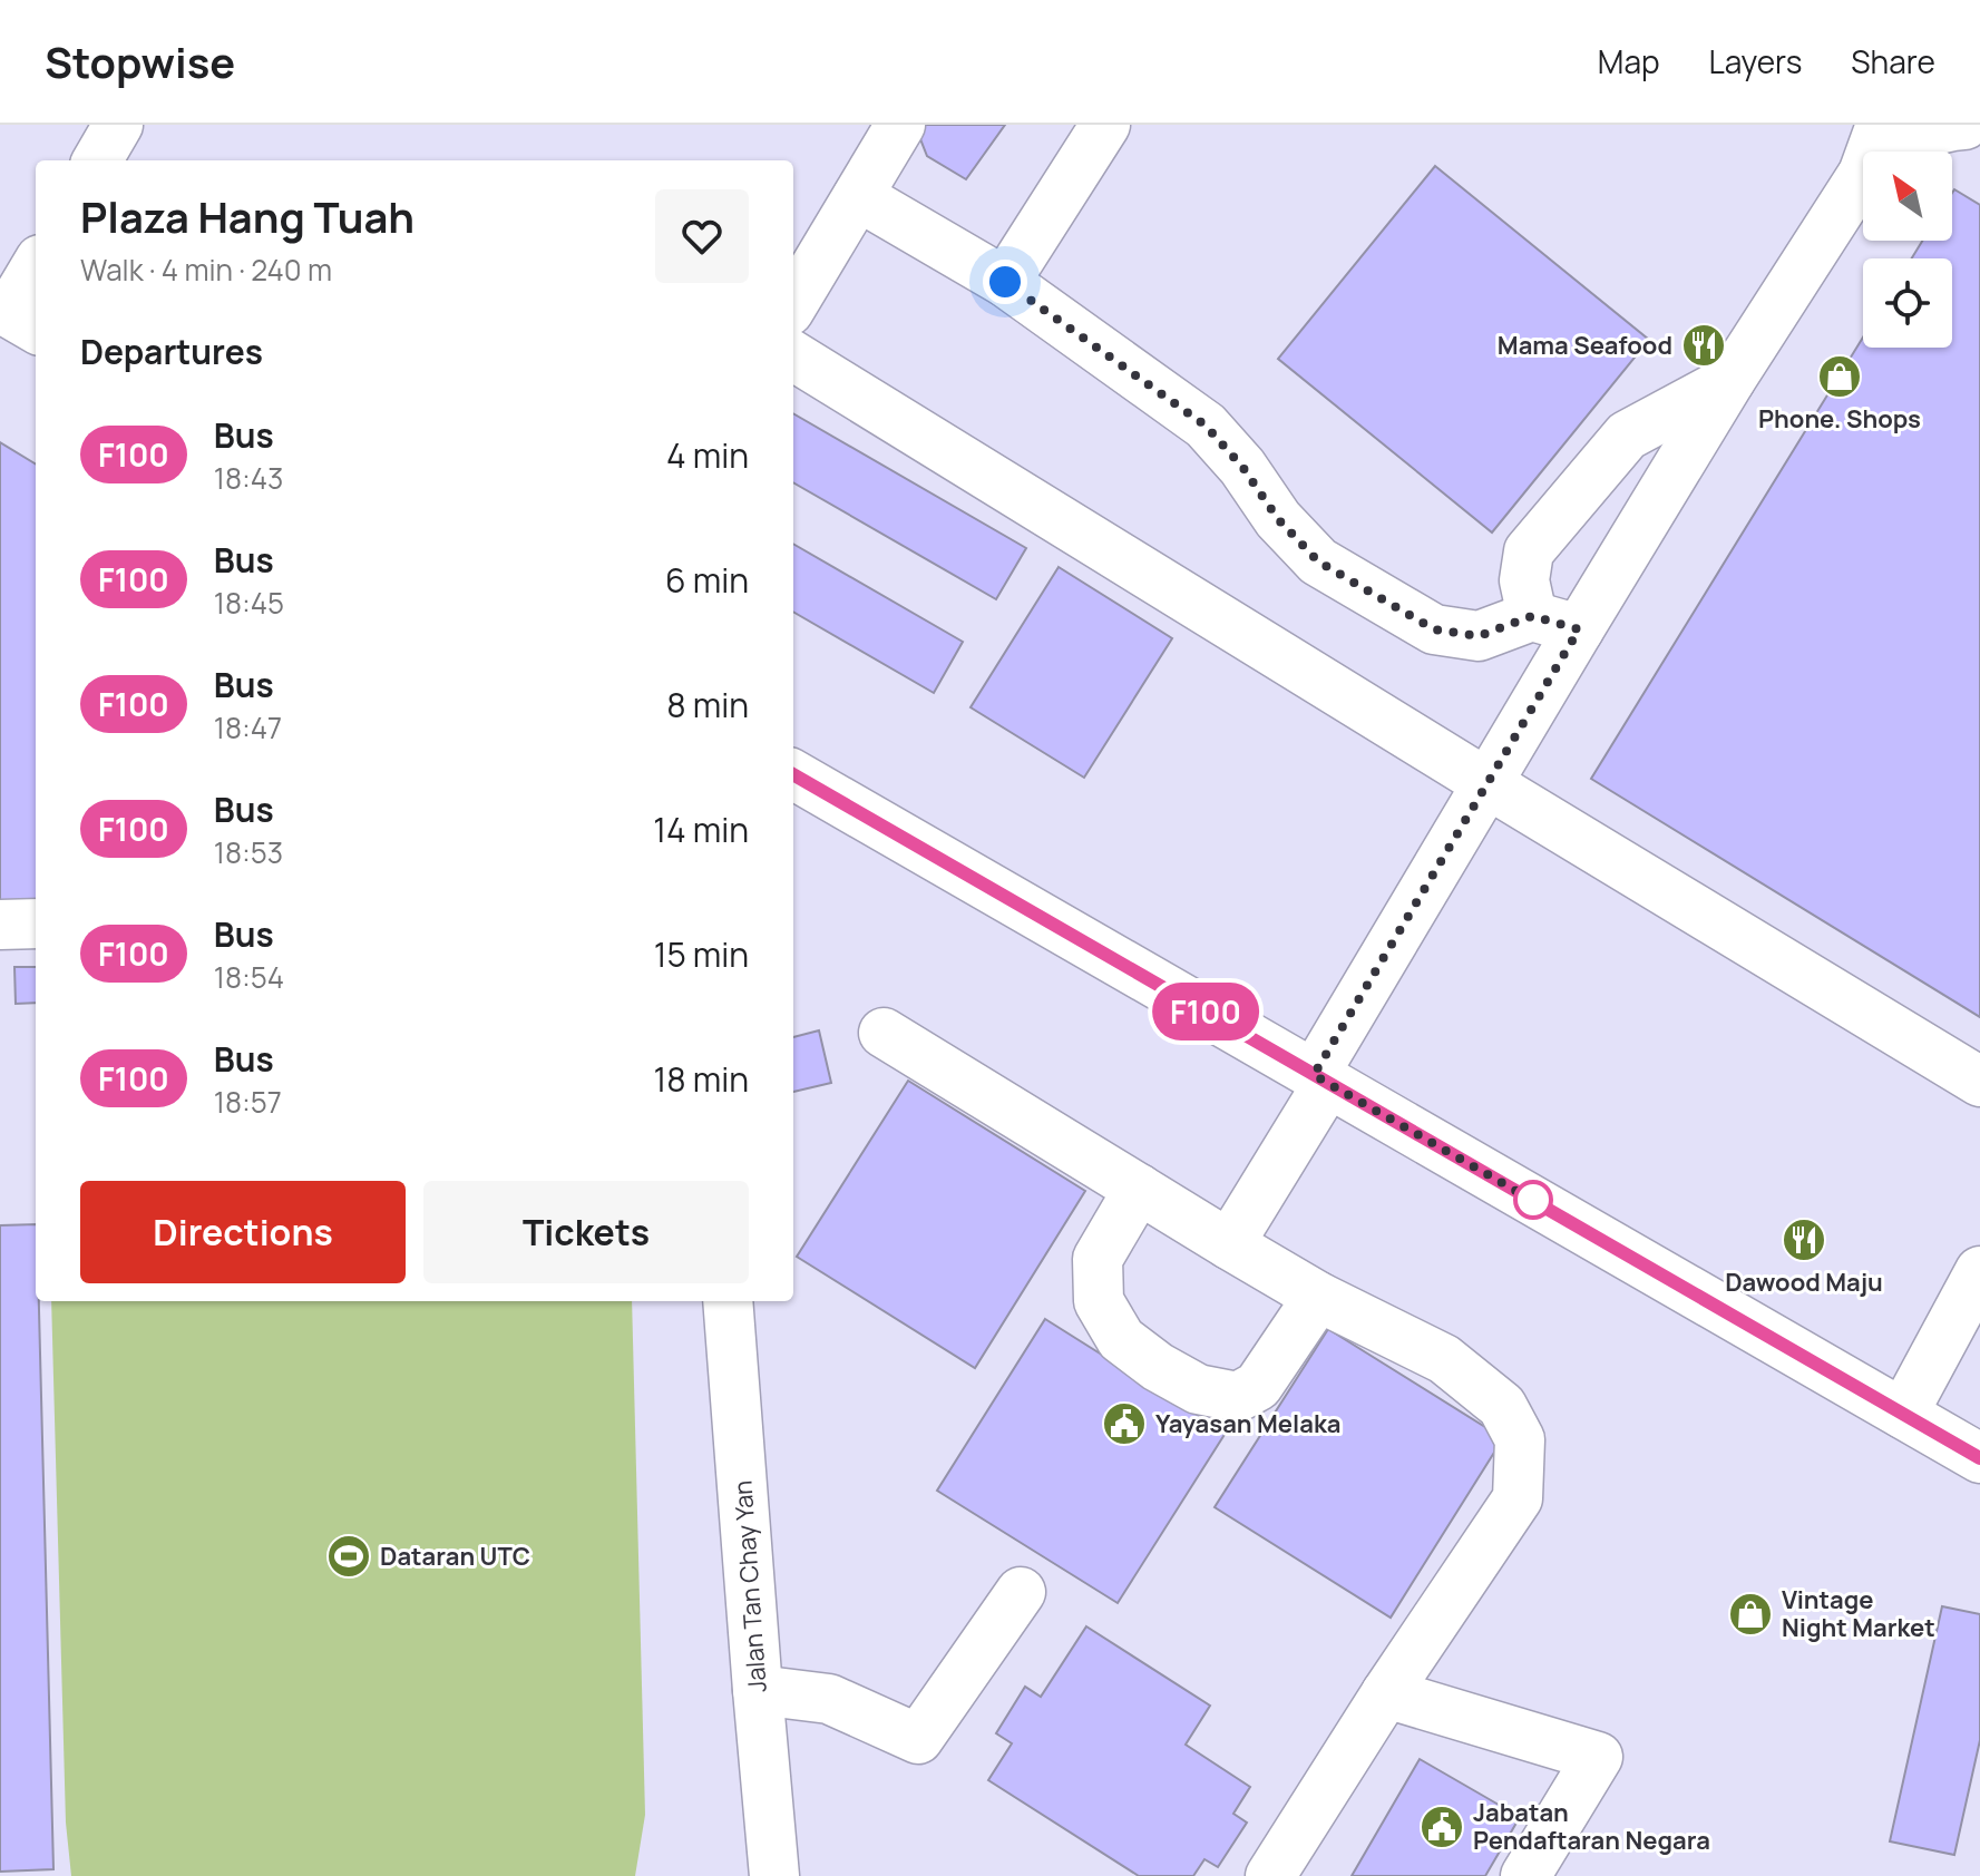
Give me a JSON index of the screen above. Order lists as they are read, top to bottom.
{
  "streets": {
    "main road": ["Jalan Tan Chay Yan"]
  },
  "places": {
    "restaurant": ["Mama Seafood", "Dawood Maju"],
    "shop": ["Phone. Shops", "Vintage Night Market"],
    "public building": ["Yayasan Melaka", "Jabatan Pendaftaran Negara"],
    "sports": ["Dataran UTC"]
  },
  "lines": ["bus line F100"],
  "north": "top left",
  "page": {
    "header": "Stopwise",
    "nav": ["Map", "Layers", "Share"],
    "on_map": "F100",
    "heading": [
      ["Plaza Hang Tuah", "Walk · 4 min · 240 m"],
      "Departures"
    ],
    "list": [
      {
        "mark": "F100",
        "name": "Bus",
        "note": "18:43",
        "value": "4 min"
      },
      {
        "mark": "F100",
        "name": "Bus",
        "note": "18:45",
        "value": "6 min"
      },
      {
        "mark": "F100",
        "name": "Bus",
        "note": "18:47",
        "value": "8 min"
      },
      {
        "mark": "F100",
        "name": "Bus",
        "note": "18:53",
        "value": "14 min"
      },
      {
        "mark": "F100",
        "name": "Bus",
        "note": "18:54",
        "value": "15 min"
      },
      {
        "mark": "F100",
        "name": "Bus",
        "note": "18:57",
        "value": "18 min"
      }
    ],
    "buttons": ["Directions", "Tickets"]
  }
}
